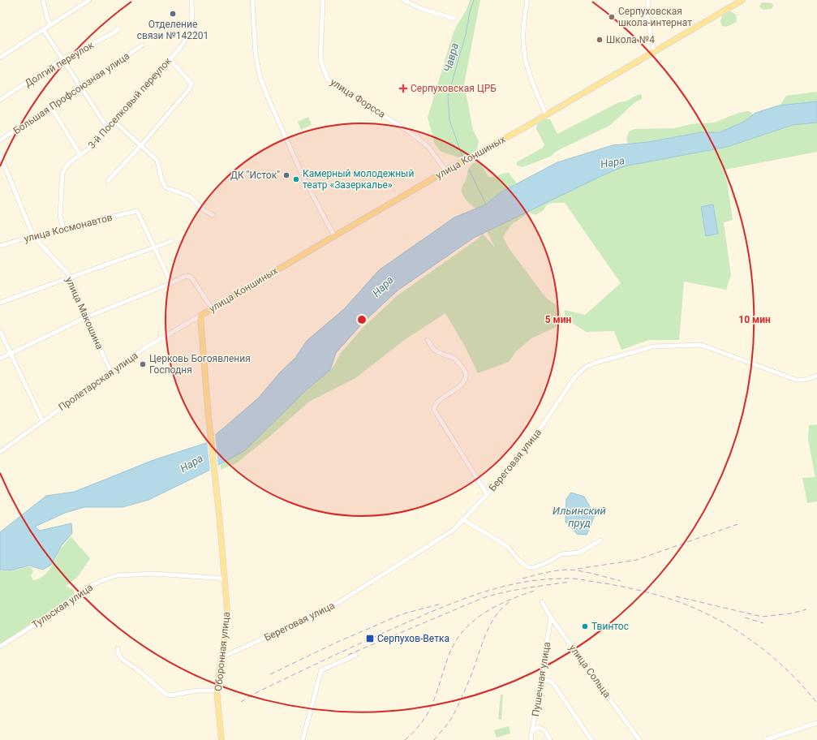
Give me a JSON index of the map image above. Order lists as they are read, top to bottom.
{
  "streets": {
    "main road": ["улица Коншиных", "Оборонная улица"],
    "street": [
      "Долгий переулок",
      "Большая Профсоюзная улица",
      "улица Форсса",
      "3-й Поселковый переулок",
      "улица Космонавтов",
      "улица Макошина",
      "Пролетарская улица",
      "Береговая улица",
      "Тульская улица",
      "улица Сольца",
      "Пушечная улица"
    ]
  },
  "crossings": [
    ["улица Форсса", "улица Коншиных"],
    ["3-й Поселковый переулок", "улица Космонавтов"],
    ["улица Коншиных", "Пролетарская улица"],
    ["улица Коншиных", "Оборонная улица"],
    ["улица Космонавтов", "улица Макошина"],
    ["улица Макошина", "Пролетарская улица"],
    ["Пролетарская улица", "Оборонная улица"],
    ["Береговая улица", "Оборонная улица"],
    ["Тульская улица", "Оборонная улица"],
    ["улица Сольца", "Пушечная улица"]
  ],
  "water": ["Чавра", "Нара", "Ильинский пруд"],
  "places": {
    "other": [
      "Отделение связи №142201",
      "Серпуховская школа-интернат",
      "Школа №4",
      "ДК \"Исток\"",
      "Камерный молодежный театр «Зазеркалье»",
      "Церковь Богоявления Господня",
      "Твинтос"
    ],
    "health": ["Серпуховская ЦРБ"],
    "transit": ["Серпухов-Ветка"]
  },
  "rings": ["5 мин", "10 мин"]
}
